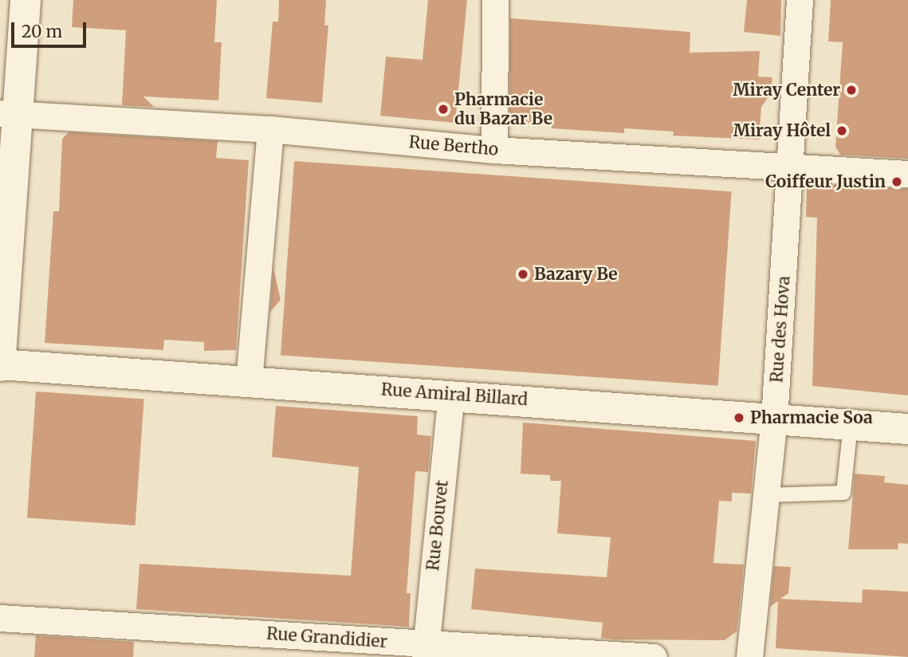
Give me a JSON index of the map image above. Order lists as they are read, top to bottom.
{
  "streets": {
    "street": [
      "Rue Bertho",
      "Rue des Hova",
      "Rue Amiral Billard",
      "Rue Bouvet",
      "Rue Grandidier"
    ]
  },
  "crossings": [
    ["Rue Bertho", "Rue des Hova"],
    ["Rue des Hova", "Rue Amiral Billard"],
    ["Rue Amiral Billard", "Rue Bouvet"],
    ["Rue Bouvet", "Rue Grandidier"]
  ],
  "places": [
    "Miray Center",
    "Pharmacie du Bazar Be",
    "Miray Hôtel",
    "Coiffeur Justin",
    "Bazary Be",
    "Pharmacie Soa"
  ],
  "scale_bar": "20 m"
}
